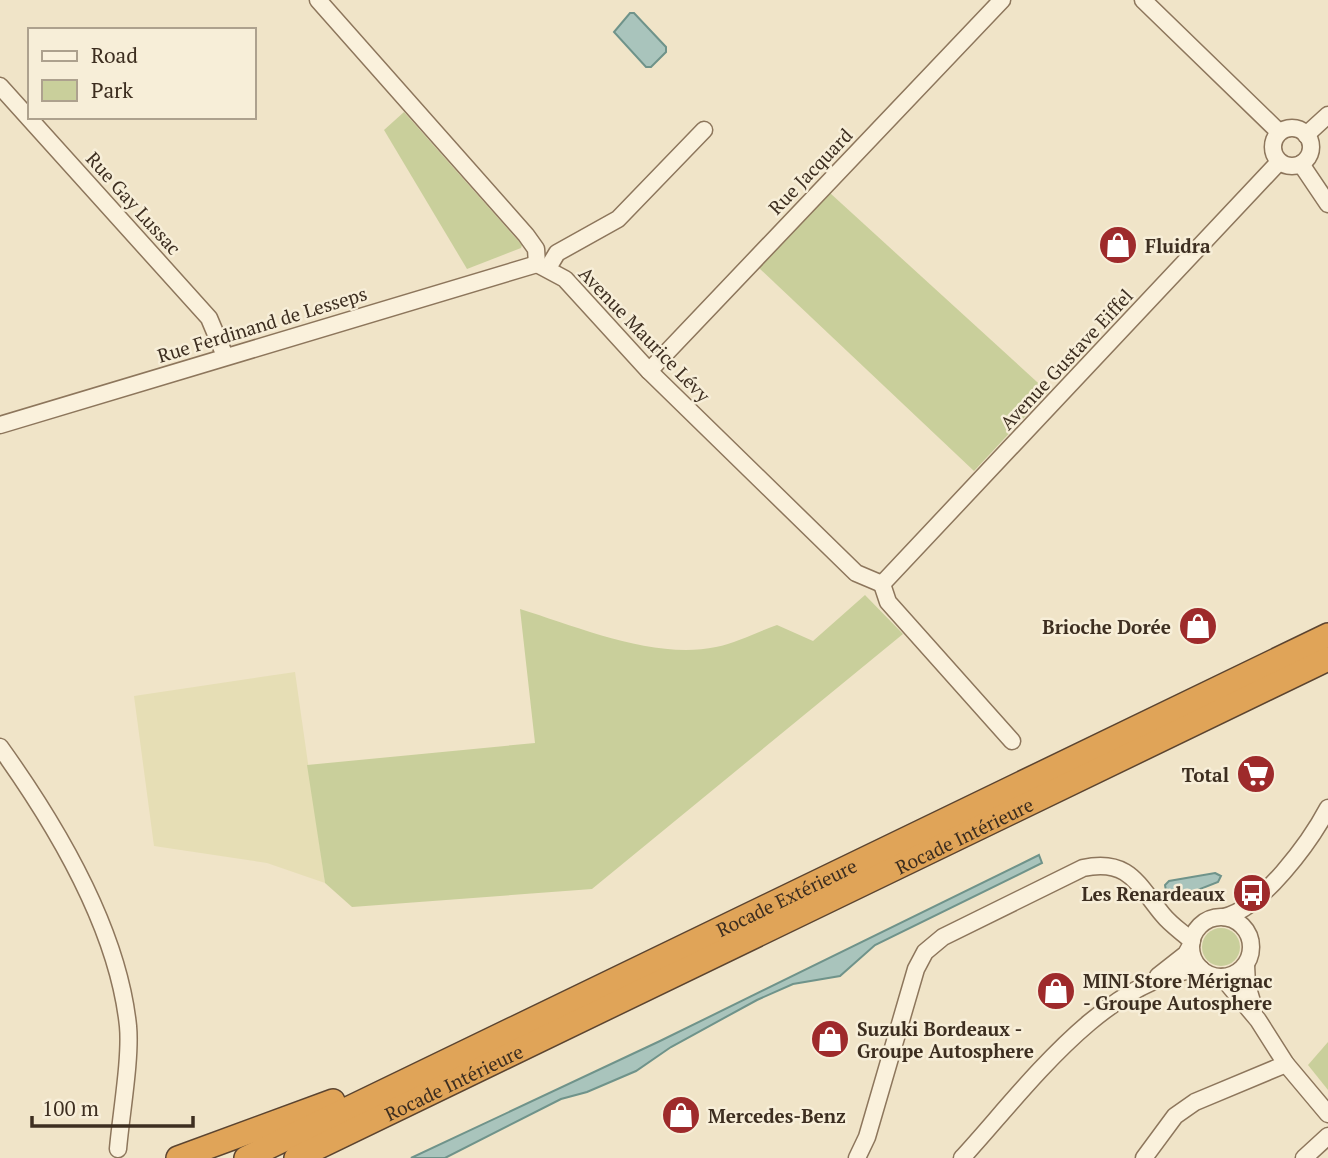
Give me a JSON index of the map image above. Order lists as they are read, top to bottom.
{
  "streets": {
    "highway": ["Rocade Intérieure", "Rocade Extérieure"],
    "street": [
      "Rue Jacquard",
      "Rue Gay Lussac",
      "Rue Ferdinand de Lesseps",
      "Avenue Maurice Lévy",
      "Avenue Gustave Eiffel"
    ]
  },
  "crossings": [
    ["Rue Jacquard", "Avenue Maurice Lévy"],
    ["Rue Gay Lussac", "Rue Ferdinand de Lesseps"],
    ["Rue Ferdinand de Lesseps", "Avenue Maurice Lévy"],
    ["Avenue Maurice Lévy", "Avenue Gustave Eiffel"]
  ],
  "places": {
    "shop": [
      "Fluidra",
      "Brioche Dorée",
      "MINI Store Mérignac - Groupe Autosphere",
      "Suzuki Bordeaux - Groupe Autosphere",
      "Mercedes-Benz"
    ],
    "supermarket": ["Total"],
    "bus stop": ["Les Renardeaux"]
  },
  "legend": ["Road", "Park"],
  "scale_bar": "100 m"
}
